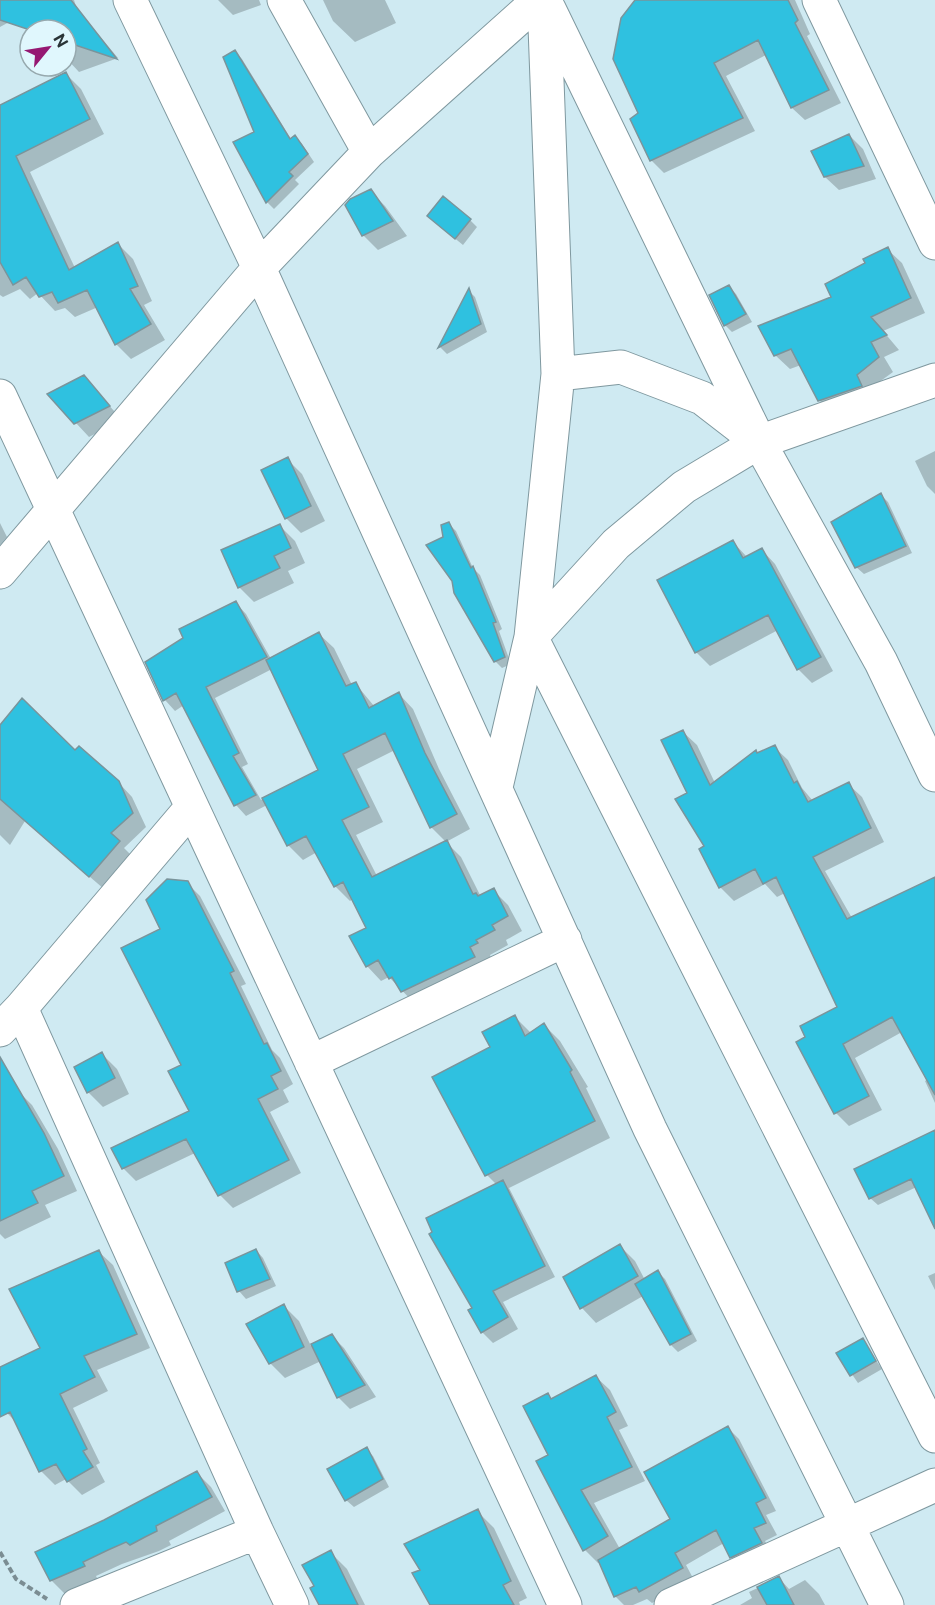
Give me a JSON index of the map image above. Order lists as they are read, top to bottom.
{
  "north": "top right"
}
